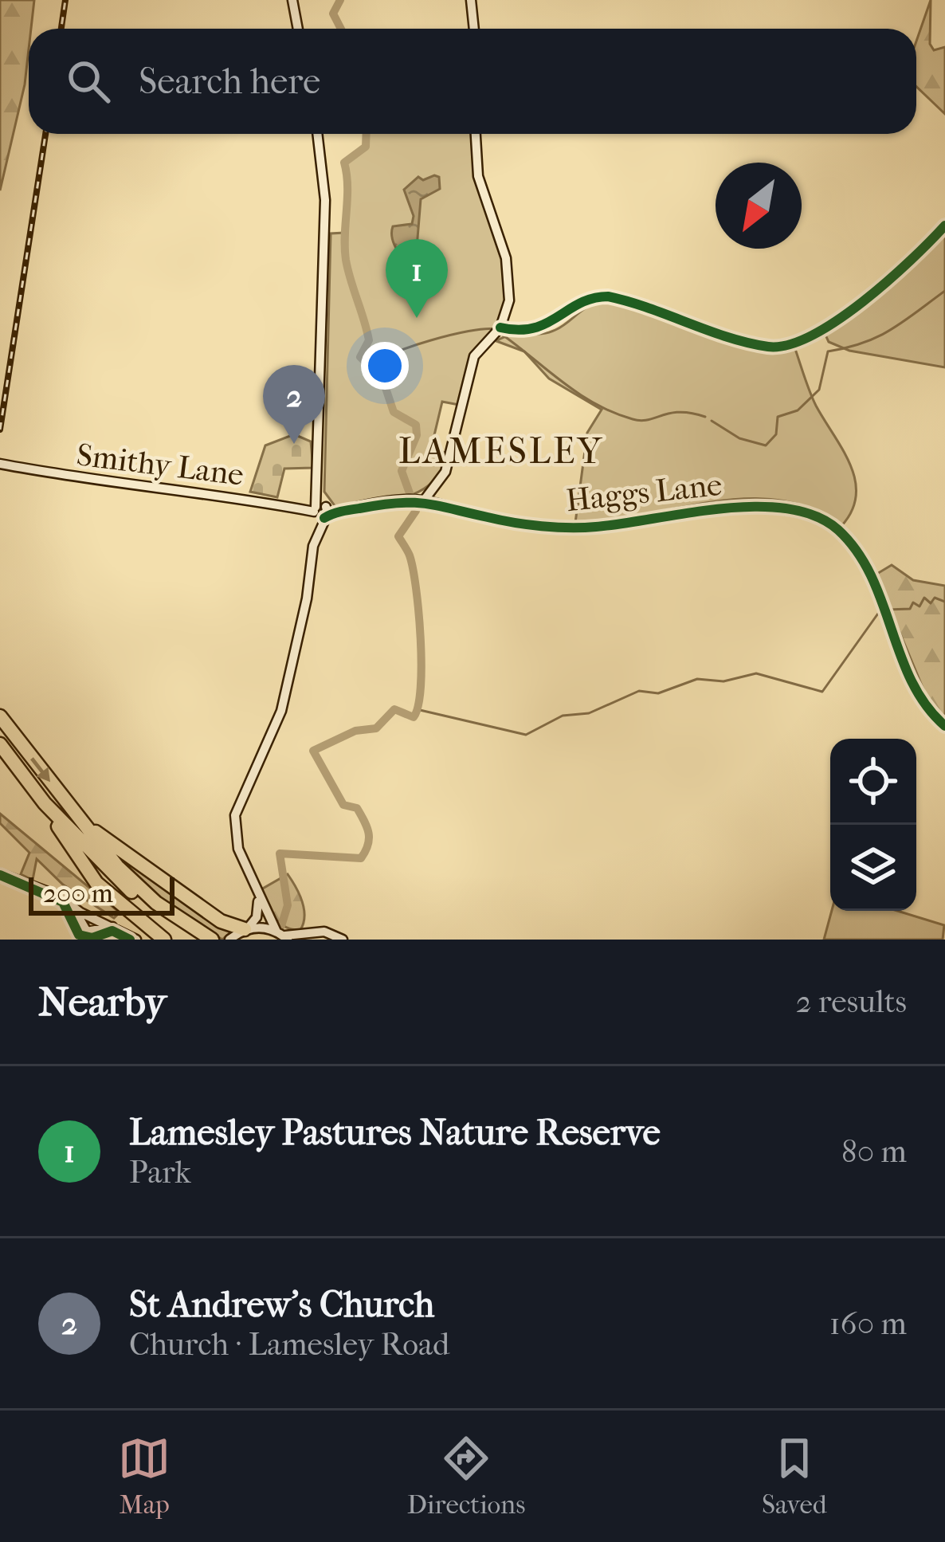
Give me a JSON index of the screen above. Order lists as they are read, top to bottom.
{
  "streets": {
    "street": ["Smithy Lane", "Haggs Lane"]
  },
  "crossings": [
    ["Smithy Lane", "Haggs Lane"]
  ],
  "districts": ["LAMESLEY"],
  "scale_bar": "200 m",
  "north": "bottom left",
  "page": {
    "search": "Search here",
    "pins": ["1", "2"],
    "scale": "200 m",
    "heading": ["Nearby", "2 results"],
    "list": [
      {
        "mark": "1",
        "name": "Lamesley Pastures Nature Reserve",
        "note": "Park",
        "value": "80 m"
      },
      {
        "mark": "2",
        "name": "St Andrew's Church",
        "note": "Church · Lamesley Road",
        "value": "160 m"
      }
    ],
    "nav": ["Map", "Directions", "Saved"]
  }
}
